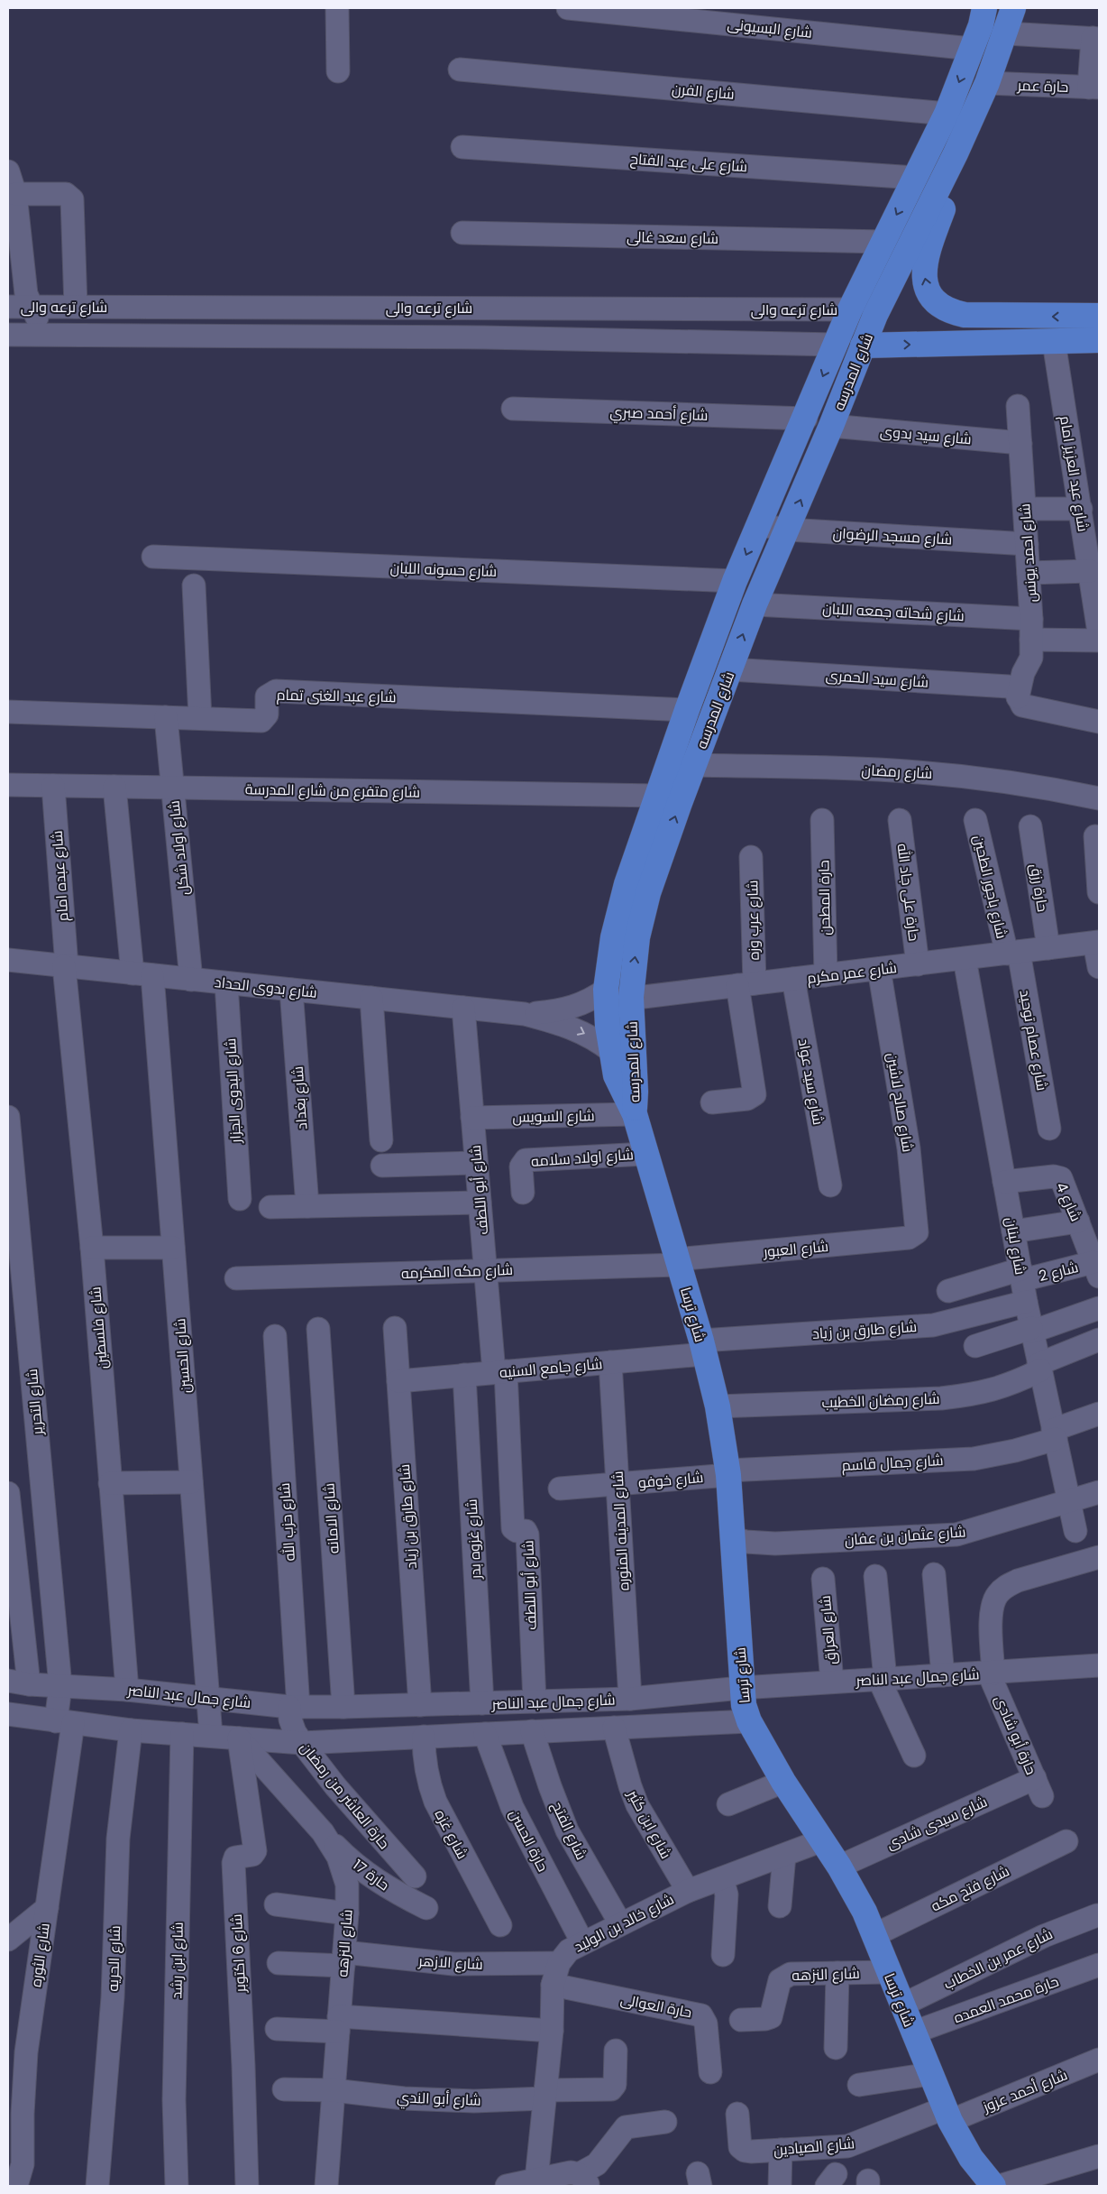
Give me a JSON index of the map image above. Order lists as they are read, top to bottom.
{
  "streets": {
    "main road": ["شارع المدرسه", "شارع ترسا"],
    "street": [
      "شارع البسيونى",
      "حارة عمر",
      "شارع الفرن",
      "شارع على عبد الفتاح",
      "شارع سعد غالى",
      "شارع ترعه والى",
      "شارع أحمد صبري",
      "شارع سيد بدوى",
      "شارع عبد العزيز امام",
      "شارع مسجد الرضوان",
      "شارع احمد يونس",
      "شارع حسونه اللبان",
      "شارع شحاته جمعه اللبان",
      "شارع سيد الحمرى",
      "شارع عبد الغنى تمام",
      "شارع رمضان",
      "شارع متفرع من شارع المدرسة",
      "شارع اولاد شكل",
      "شارع عبده امام",
      "شارع باجور الطحين",
      "حارة رزق",
      "حارة على جاد الله",
      "حارة المطحن",
      "شارع عرب وزه",
      "شارع عمر مكرم",
      "شارع بدوى الحداد",
      "شارع عصام توحيد",
      "شارع سيد عواد",
      "شارع البدوى الجزار",
      "شارع بغداد",
      "شارع صالح لاشين",
      "شارع السويس",
      "شارع اولاد سلامه",
      "شارع أبو اللطف",
      "شارع 4",
      "شارع لبنان",
      "شارع العبور",
      "شارع مكه المكرمه",
      "شارع 2",
      "شارع فلسطين",
      "شارع طارق بن زياد",
      "شارع الحسين",
      "شارع جامع السنيه",
      "شارع رمضان الخطيب",
      "شارع التحرير",
      "شارع جمال قاسم",
      "شارع خوفو",
      "شارع الامانه",
      "شارع حزب الله",
      "شارع المدينه المنوره",
      "شارع عثمان بن عفان",
      "شارع غزوه بدر",
      "شارع العراق",
      "شارع جمال عبد الناصر",
      "حارة أبو شادى",
      "حارة العاشر من رمضان",
      "شارع سيدى شادى",
      "شارع ابن كثير",
      "شارع الفتح",
      "شارع غزه",
      "حارة الحسن",
      "حارة 17",
      "شارع فتح مكه",
      "شارع خالد بن الوليد",
      "شارع النزهه",
      "شارع 6 اكتوبر",
      "شارع الثوره",
      "شارع الحريه",
      "شارع عمر بن الخطاب",
      "شارع ابن رشد",
      "شارع الازهر",
      "حارة محمد العمده",
      "حارة العوالى",
      "شارع أحمد عزوز",
      "شارع أبو الندي",
      "شارع الصيادين"
    ]
  },
  "crossings": [
    ["شارع البسيونى", "شارع المدرسه"],
    ["حارة عمر", "شارع المدرسه"],
    ["شارع الفرن", "شارع المدرسه"],
    ["شارع على عبد الفتاح", "شارع المدرسه"],
    ["شارع سعد غالى", "شارع المدرسه"],
    ["شارع ترعه والى", "شارع المدرسه"],
    ["شارع المدرسه", "شارع أحمد صبري"],
    ["شارع المدرسه", "شارع سيد بدوى"],
    ["شارع المدرسه", "شارع مسجد الرضوان"],
    ["شارع المدرسه", "شارع حسونه اللبان"],
    ["شارع المدرسه", "شارع شحاته جمعه اللبان"],
    ["شارع المدرسه", "شارع سيد الحمرى"],
    ["شارع المدرسه", "شارع عبد الغنى تمام"],
    ["شارع المدرسه", "شارع رمضان"],
    ["شارع المدرسه", "شارع متفرع من شارع المدرسة"],
    ["شارع المدرسه", "شارع عمر مكرم"],
    ["شارع المدرسه", "شارع بدوى الحداد"],
    ["شارع المدرسه", "شارع السويس"],
    ["شارع المدرسه", "شارع ترسا"],
    ["شارع سيد بدوى", "شارع احمد يونس"],
    ["شارع مسجد الرضوان", "شارع احمد يونس"],
    ["شارع احمد يونس", "شارع شحاته جمعه اللبان"],
    ["شارع احمد يونس", "شارع سيد الحمرى"],
    ["شارع عبد الغنى تمام", "شارع اولاد شكل"],
    ["شارع متفرع من شارع المدرسة", "شارع اولاد شكل"],
    ["شارع متفرع من شارع المدرسة", "شارع عبده امام"],
    ["شارع متفرع من شارع المدرسة", "شارع الحسين"],
    ["شارع اولاد شكل", "شارع بدوى الحداد"],
    ["شارع عبده امام", "شارع بدوى الحداد"],
    ["شارع عبده امام", "شارع فلسطين"],
    ["شارع باجور الطحين", "شارع عمر مكرم"],
    ["شارع باجور الطحين", "شارع عصام توحيد"],
    ["حارة رزق", "شارع عمر مكرم"],
    ["حارة على جاد الله", "شارع عمر مكرم"],
    ["حارة المطحن", "شارع عمر مكرم"],
    ["شارع عرب وزه", "شارع عمر مكرم"],
    ["شارع عمر مكرم", "شارع بدوى الحداد"],
    ["شارع عمر مكرم", "شارع عصام توحيد"],
    ["شارع عمر مكرم", "شارع سيد عواد"],
    ["شارع عمر مكرم", "شارع صالح لاشين"],
    ["شارع عمر مكرم", "شارع لبنان"],
    ["شارع بدوى الحداد", "شارع البدوى الجزار"],
    ["شارع بدوى الحداد", "شارع بغداد"],
    ["شارع بدوى الحداد", "شارع أبو اللطف"],
    ["شارع بدوى الحداد", "شارع فلسطين"],
    ["شارع بدوى الحداد", "شارع الحسين"],
    ["شارع صالح لاشين", "شارع العبور"],
    ["شارع السويس", "شارع أبو اللطف"],
    ["شارع السويس", "شارع ترسا"],
    ["شارع اولاد سلامه", "شارع ترسا"],
    ["شارع أبو اللطف", "شارع مكه المكرمه"],
    ["شارع أبو اللطف", "شارع جامع السنيه"],
    ["شارع أبو اللطف", "شارع جمال عبد الناصر"],
    ["شارع 4", "شارع لبنان"],
    ["شارع 4", "شارع 2"],
    ["شارع لبنان", "شارع 2"],
    ["شارع لبنان", "شارع طارق بن زياد"],
    ["شارع لبنان", "شارع رمضان الخطيب"],
    ["شارع لبنان", "شارع جمال قاسم"],
    ["شارع لبنان", "شارع عثمان بن عفان"],
    ["شارع العبور", "شارع مكه المكرمه"],
    ["شارع العبور", "شارع ترسا"],
    ["شارع مكه المكرمه", "شارع ترسا"],
    ["شارع 2", "شارع طارق بن زياد"],
    ["شارع ترسا", "شارع طارق بن زياد"],
    ["شارع ترسا", "شارع جامع السنيه"],
    ["شارع ترسا", "شارع رمضان الخطيب"],
    ["شارع ترسا", "شارع جمال قاسم"],
    ["شارع ترسا", "شارع خوفو"],
    ["شارع ترسا", "شارع عثمان بن عفان"],
    ["شارع ترسا", "شارع جمال عبد الناصر"],
    ["شارع ترسا", "شارع سيدى شادى"],
    ["شارع ترسا", "شارع فتح مكه"],
    ["شارع ترسا", "شارع خالد بن الوليد"],
    ["شارع ترسا", "شارع النزهه"],
    ["شارع ترسا", "شارع عمر بن الخطاب"],
    ["شارع ترسا", "حارة محمد العمده"],
    ["شارع ترسا", "شارع أحمد عزوز"],
    ["شارع ترسا", "شارع الصيادين"],
    ["شارع فلسطين", "شارع جمال عبد الناصر"],
    ["شارع طارق بن زياد", "شارع جامع السنيه"],
    ["شارع طارق بن زياد", "شارع جمال عبد الناصر"],
    ["شارع الحسين", "شارع جمال عبد الناصر"],
    ["شارع جامع السنيه", "شارع المدينه المنوره"],
    ["شارع جامع السنيه", "شارع غزوه بدر"],
    ["شارع التحرير", "شارع جمال عبد الناصر"],
    ["شارع التحرير", "شارع الثوره"],
    ["شارع جمال قاسم", "شارع خوفو"],
    ["شارع خوفو", "شارع المدينه المنوره"],
    ["شارع الامانه", "شارع جمال عبد الناصر"],
    ["شارع حزب الله", "شارع جمال عبد الناصر"],
    ["شارع حزب الله", "حارة العاشر من رمضان"],
    ["شارع المدينه المنوره", "شارع جمال عبد الناصر"],
    ["شارع غزوه بدر", "شارع جمال عبد الناصر"],
    ["شارع العراق", "شارع جمال عبد الناصر"],
    ["شارع جمال عبد الناصر", "حارة أبو شادى"],
    ["شارع جمال عبد الناصر", "حارة العاشر من رمضان"],
    ["شارع جمال عبد الناصر", "شارع ابن كثير"],
    ["شارع جمال عبد الناصر", "شارع الفتح"],
    ["شارع جمال عبد الناصر", "شارع غزه"],
    ["شارع جمال عبد الناصر", "حارة الحسن"],
    ["شارع جمال عبد الناصر", "شارع النزهه"],
    ["شارع جمال عبد الناصر", "شارع 6 اكتوبر"],
    ["شارع جمال عبد الناصر", "شارع الثوره"],
    ["شارع جمال عبد الناصر", "شارع الحريه"],
    ["شارع جمال عبد الناصر", "شارع ابن رشد"],
    ["حارة أبو شادى", "شارع سيدى شادى"],
    ["شارع ابن كثير", "شارع خالد بن الوليد"],
    ["شارع الفتح", "شارع خالد بن الوليد"],
    ["حارة الحسن", "شارع خالد بن الوليد"],
    ["حارة 17", "شارع النزهه"],
    ["شارع خالد بن الوليد", "شارع الازهر"],
    ["شارع خالد بن الوليد", "حارة العوالى"],
    ["شارع خالد بن الوليد", "شارع أبو الندي"],
    ["شارع النزهه", "شارع 6 اكتوبر"],
    ["شارع النزهه", "شارع الازهر"],
    ["شارع النزهه", "شارع أبو الندي"],
    ["شارع أحمد عزوز", "شارع الصيادين"]
  ]
}
